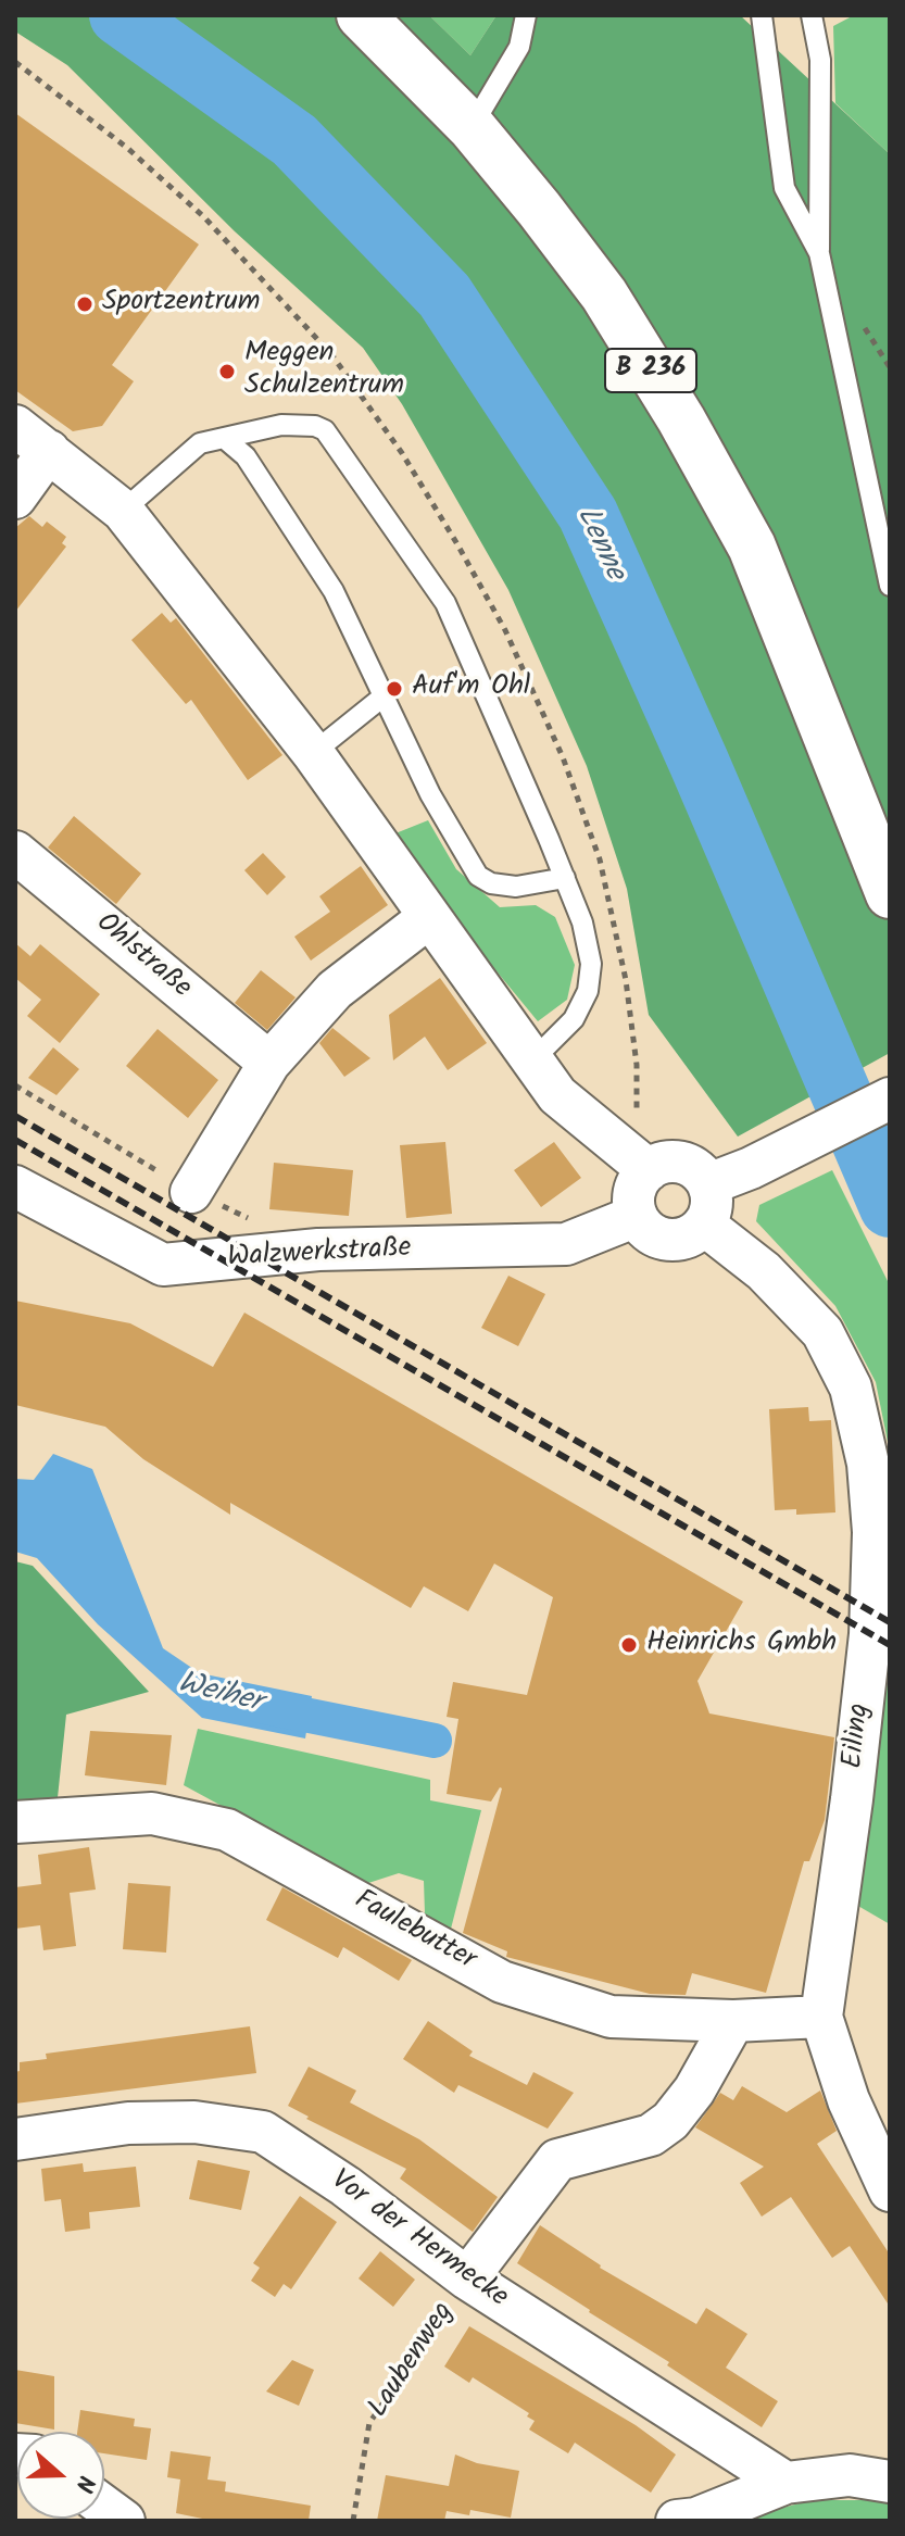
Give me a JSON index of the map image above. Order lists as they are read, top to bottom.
{
  "streets": {
    "main road": ["B 236"],
    "street": [
      "Ohlstraße",
      "Walzwerkstraße",
      "Eiling",
      "Faulebutter",
      "Vor der Hermecke",
      "Laubenweg"
    ]
  },
  "crossings": [
    ["Walzwerkstraße", "Eiling"],
    ["Eiling", "Faulebutter"],
    ["Faulebutter", "Laubenweg"],
    ["Vor der Hermecke", "Laubenweg"]
  ],
  "water": ["Lenne", "Weiher"],
  "places": [
    "Sportzentrum",
    "Meggen Schulzentrum",
    "Auf'm Ohl",
    "Heinrichs Gmbh"
  ],
  "north": "right"
}
